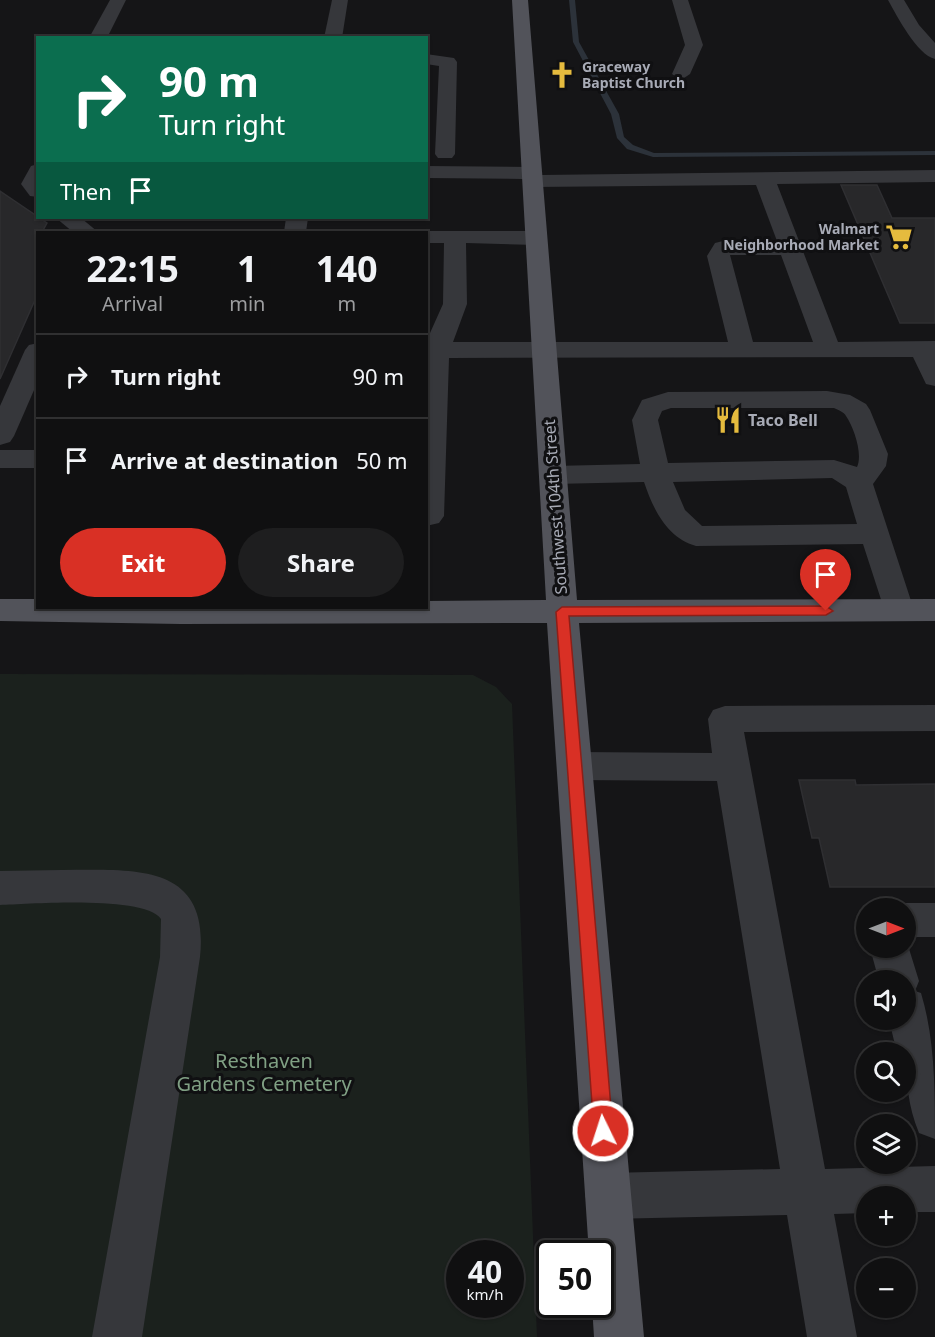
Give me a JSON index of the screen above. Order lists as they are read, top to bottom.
{
  "streets": {
    "main road": ["Southwest 104th Street"]
  },
  "parks": ["Resthaven Gardens Cemetery"],
  "places": {
    "church": ["Graceway Baptist Church"],
    "supermarket": ["Walmart Neighborhood Market"],
    "restaurant": ["Taco Bell"]
  },
  "north": "right",
  "page": {
    "turn": ["90 m", "Turn right"],
    "then": "Then",
    "eta": [
      "22:15",
      "Arrival",
      "1",
      "min",
      "140",
      "m"
    ],
    "list": [
      {
        "name": "Turn right",
        "value": "90 m"
      },
      {
        "name": "Arrive at destination",
        "value": "50 m"
      }
    ],
    "buttons": ["Exit", "Share"],
    "map_buttons": ["+", "−"],
    "speed": "40 km/h",
    "limit": "50"
  }
}
